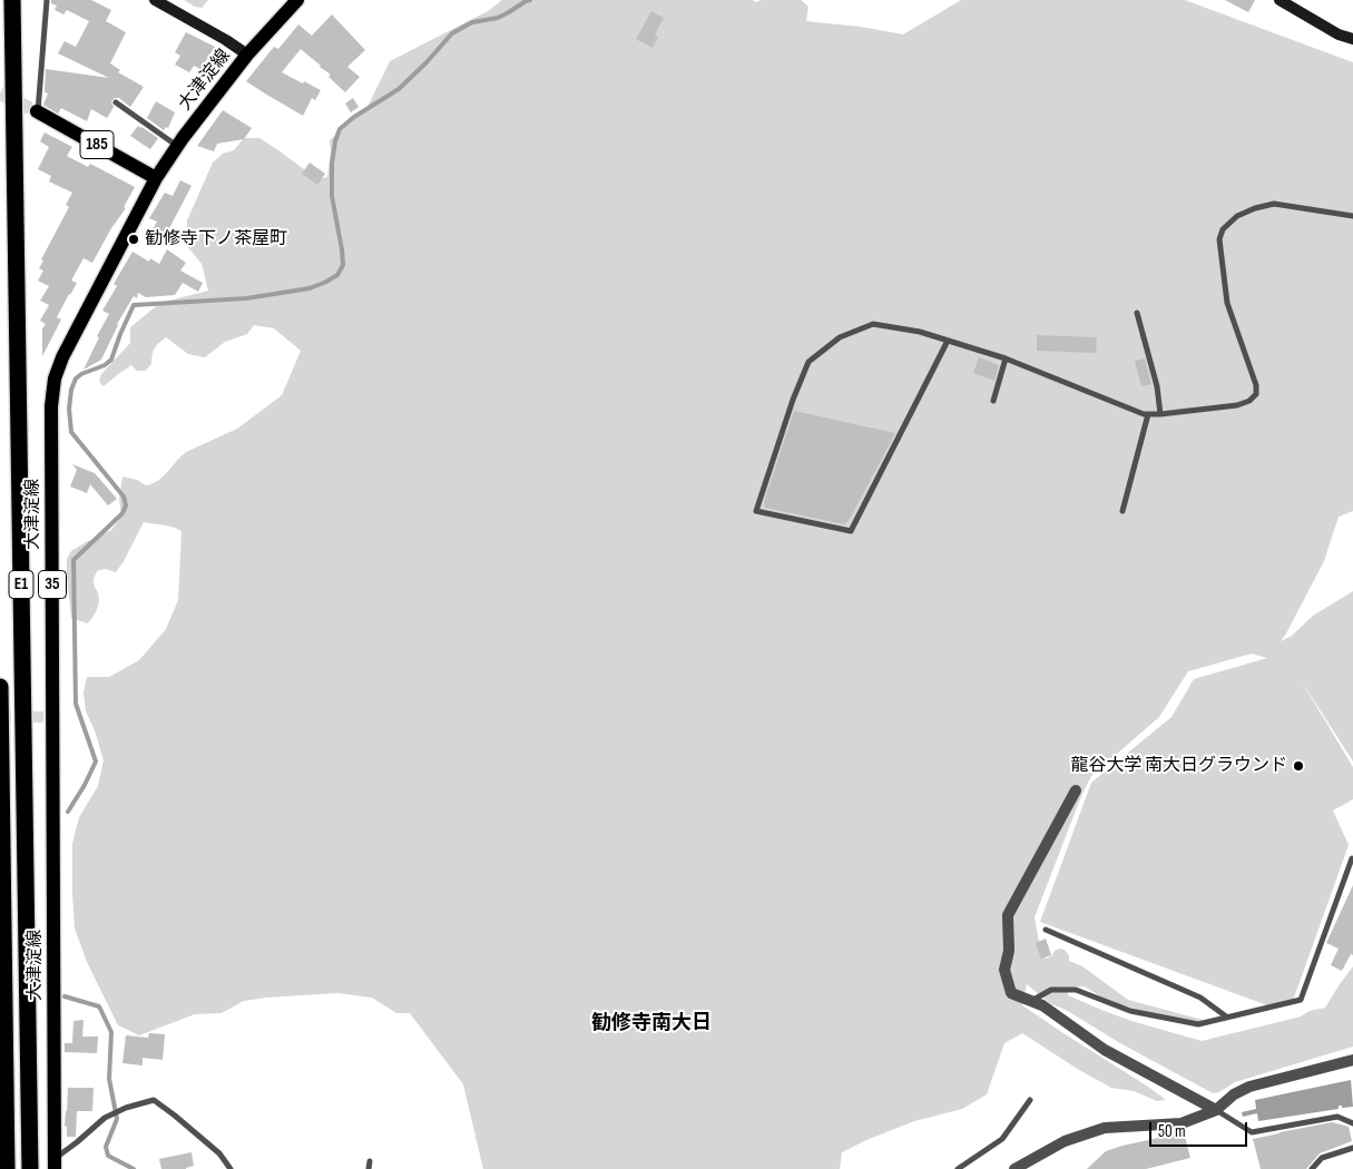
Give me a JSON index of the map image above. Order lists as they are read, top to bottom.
{
  "streets": {
    "highway": ["E1"],
    "main road": ["大津淀線", "185", "35"]
  },
  "crossings": [
    ["大津淀線", "185"]
  ],
  "districts": ["勧修寺南大日"],
  "places": ["勧修寺下ノ茶屋町", "龍谷大学 南大日グラウンド"],
  "scale_bar": "50 m"
}
